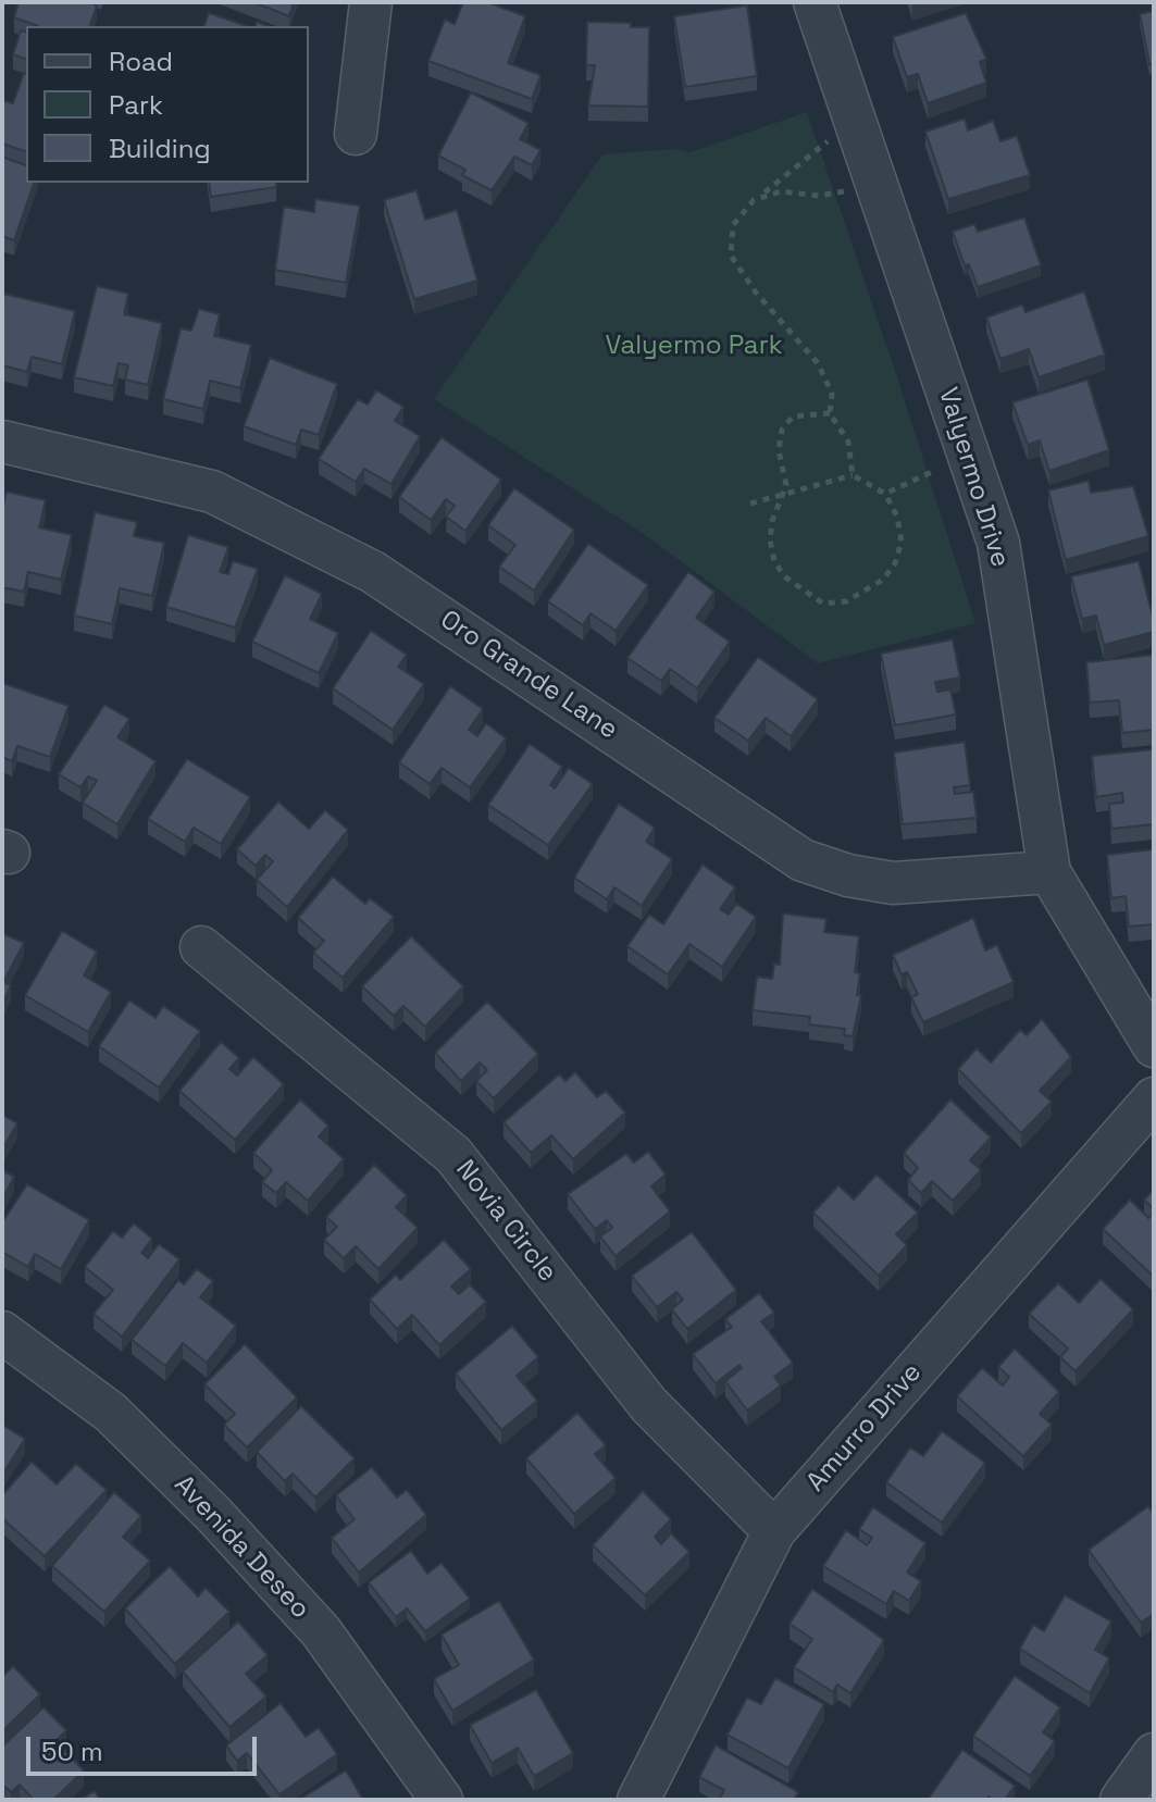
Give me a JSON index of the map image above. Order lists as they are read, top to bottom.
{
  "streets": {
    "street": [
      "Valyermo Drive",
      "Oro Grande Lane",
      "Novia Circle",
      "Amurro Drive",
      "Avenida Deseo"
    ]
  },
  "crossings": [
    ["Valyermo Drive", "Oro Grande Lane"],
    ["Novia Circle", "Amurro Drive"]
  ],
  "parks": ["Valyermo Park"],
  "legend": ["Road", "Park", "Building"],
  "scale_bar": "50 m"
}
